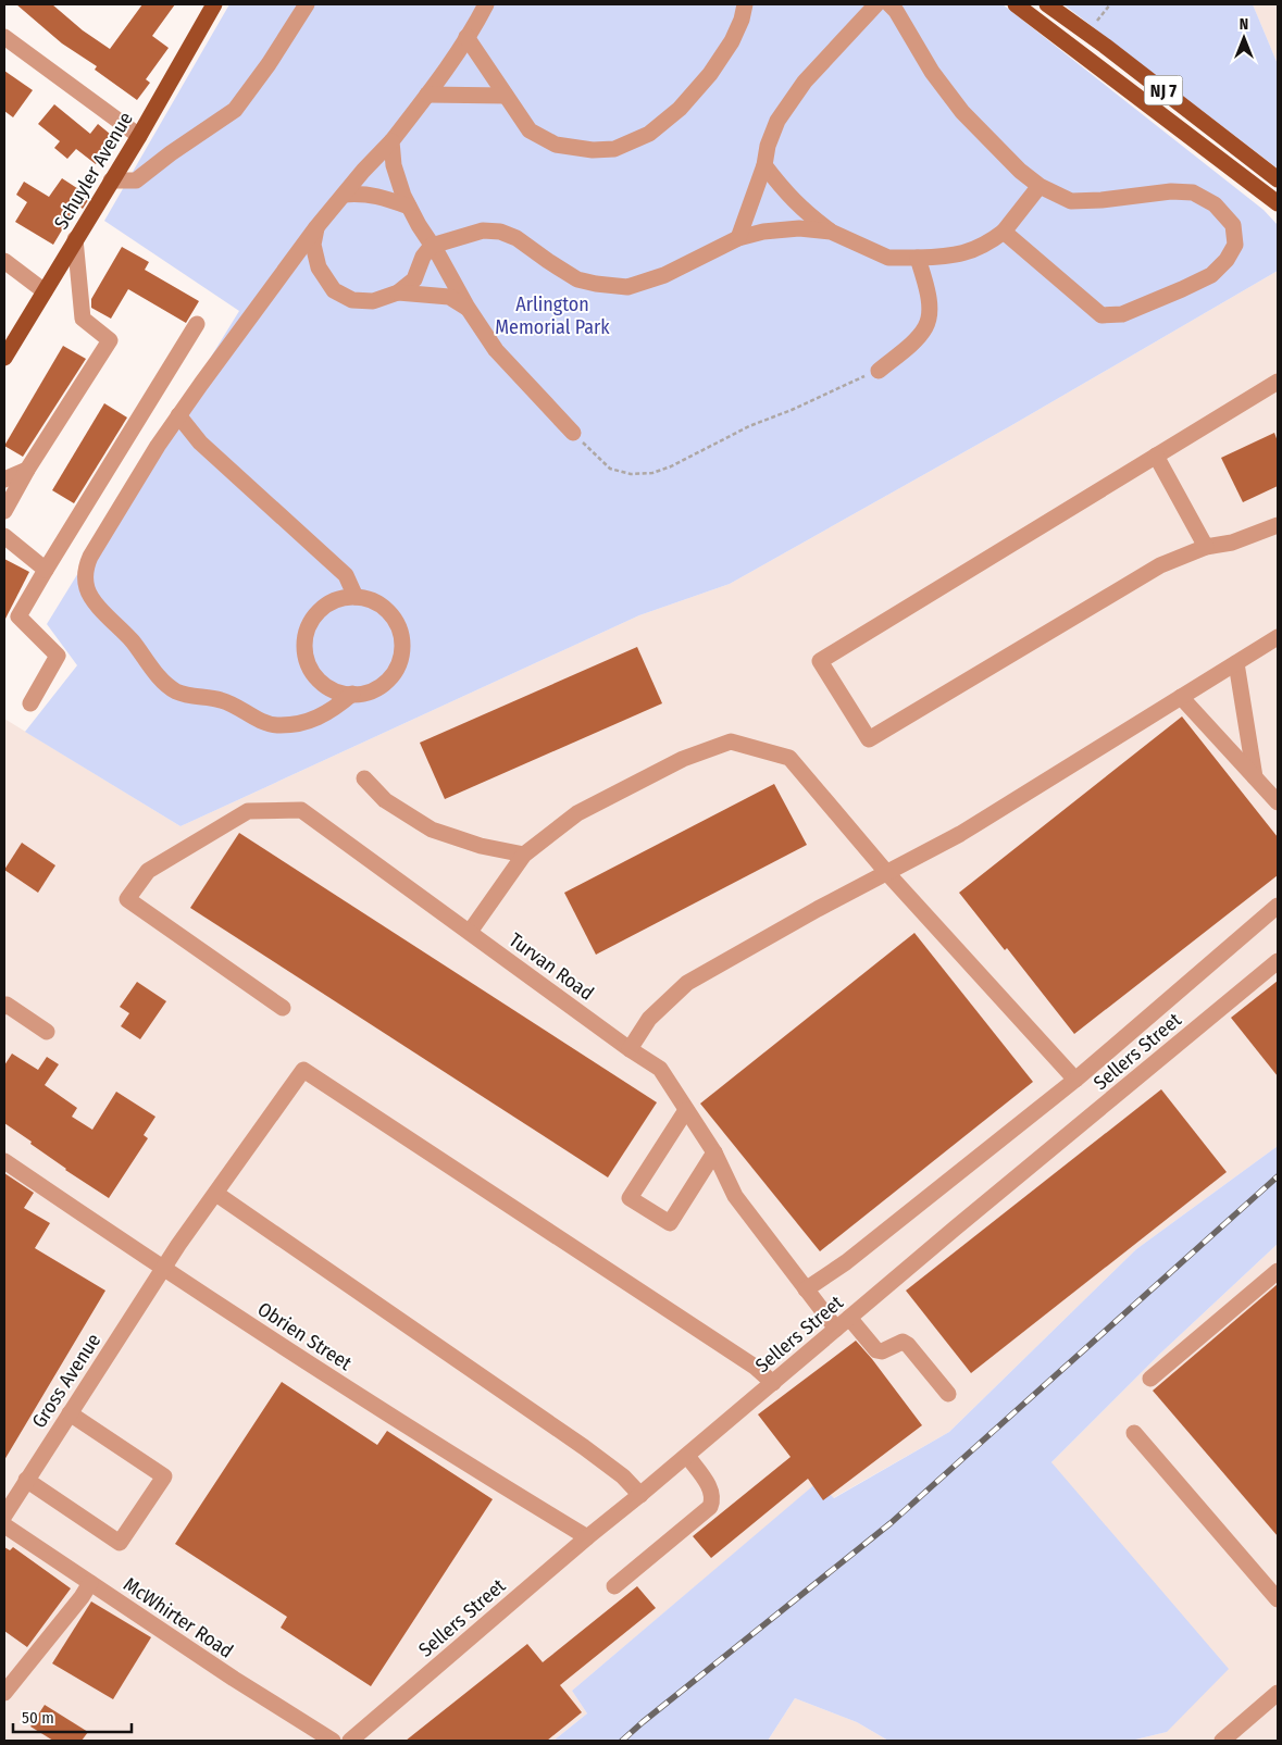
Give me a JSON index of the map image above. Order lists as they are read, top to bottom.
{
  "streets": {
    "main road": ["NJ 7", "Schuyler Avenue"],
    "street": [
      "Turvan Road",
      "Sellers Street",
      "Obrien Street",
      "Gross Avenue",
      "McWhirter Road"
    ]
  },
  "crossings": [
    ["Turvan Road", "Sellers Street"],
    ["Sellers Street", "Obrien Street"],
    ["Sellers Street", "Gross Avenue"],
    ["Obrien Street", "Gross Avenue"]
  ],
  "parks": ["Arlington Memorial Park"],
  "scale_bar": "50 m",
  "north": "top"
}
